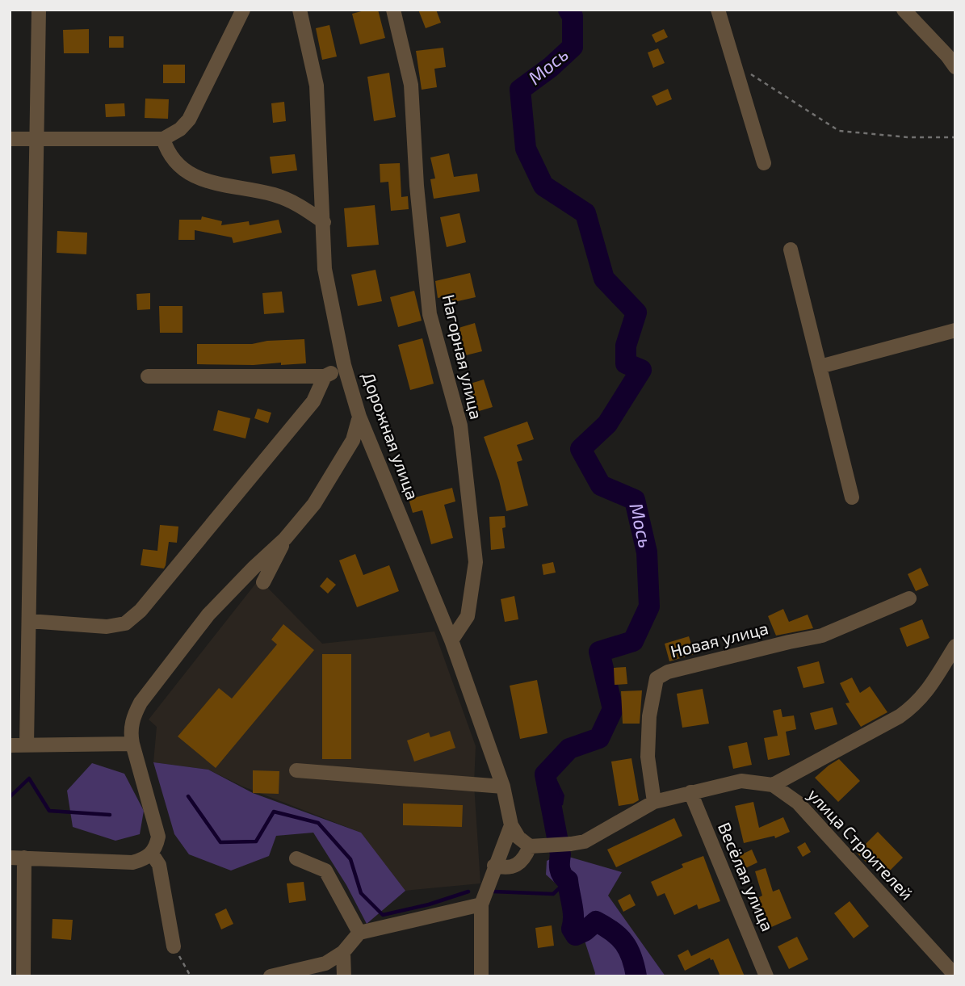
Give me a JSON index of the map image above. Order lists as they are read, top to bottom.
{
  "streets": {
    "street": [
      "Нагорная улица",
      "Дорожная улица",
      "Новая улица",
      "улица Строителей",
      "Весёлая улица"
    ]
  },
  "crossings": [
    ["Нагорная улица", "Дорожная улица"]
  ],
  "water": ["Мось"]
}
